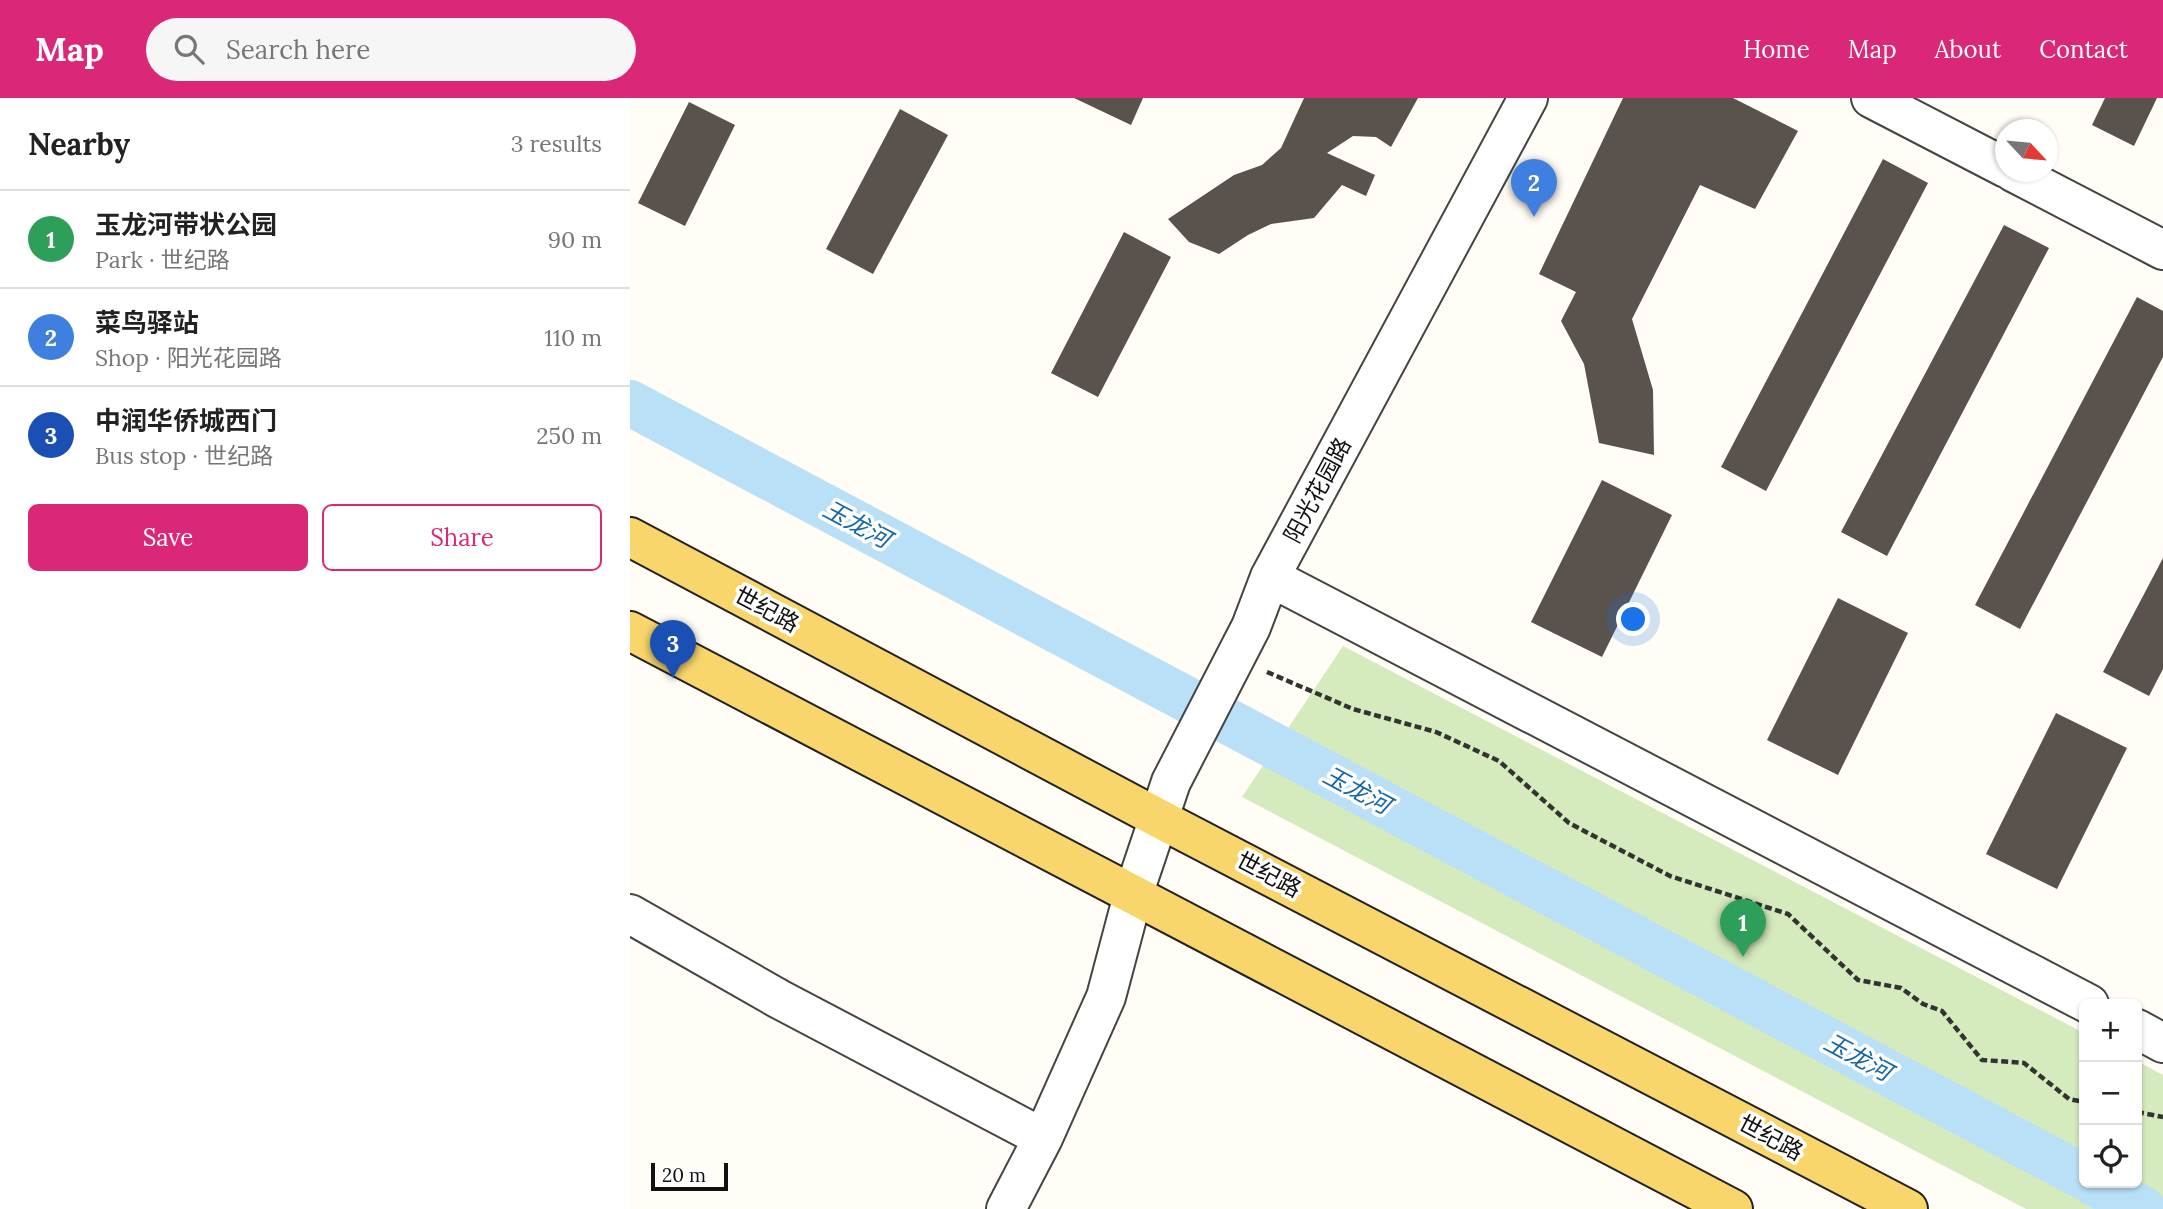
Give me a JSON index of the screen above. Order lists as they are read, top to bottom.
{
  "streets": {
    "main road": ["世纪路"],
    "street": ["阳光花园路"]
  },
  "crossings": [
    ["阳光花园路", "世纪路"]
  ],
  "water": ["玉龙河"],
  "scale_bar": "20 m",
  "north": "bottom right",
  "page": {
    "header": "Map",
    "search": "Search here",
    "nav": [
      "Home",
      "Map",
      "About",
      "Contact"
    ],
    "heading": ["Nearby", "3 results"],
    "pins": ["2", "3", "1"],
    "list": [
      {
        "mark": "1",
        "name": "玉龙河带状公园",
        "note": "Park · 世纪路",
        "value": "90 m"
      },
      {
        "mark": "2",
        "name": "菜鸟驿站",
        "note": "Shop · 阳光花园路",
        "value": "110 m"
      },
      {
        "mark": "3",
        "name": "中润华侨城西门",
        "note": "Bus stop · 世纪路",
        "value": "250 m"
      }
    ],
    "buttons": ["Save", "Share"],
    "map_buttons": ["+", "−"],
    "scale": "20 m"
  }
}
